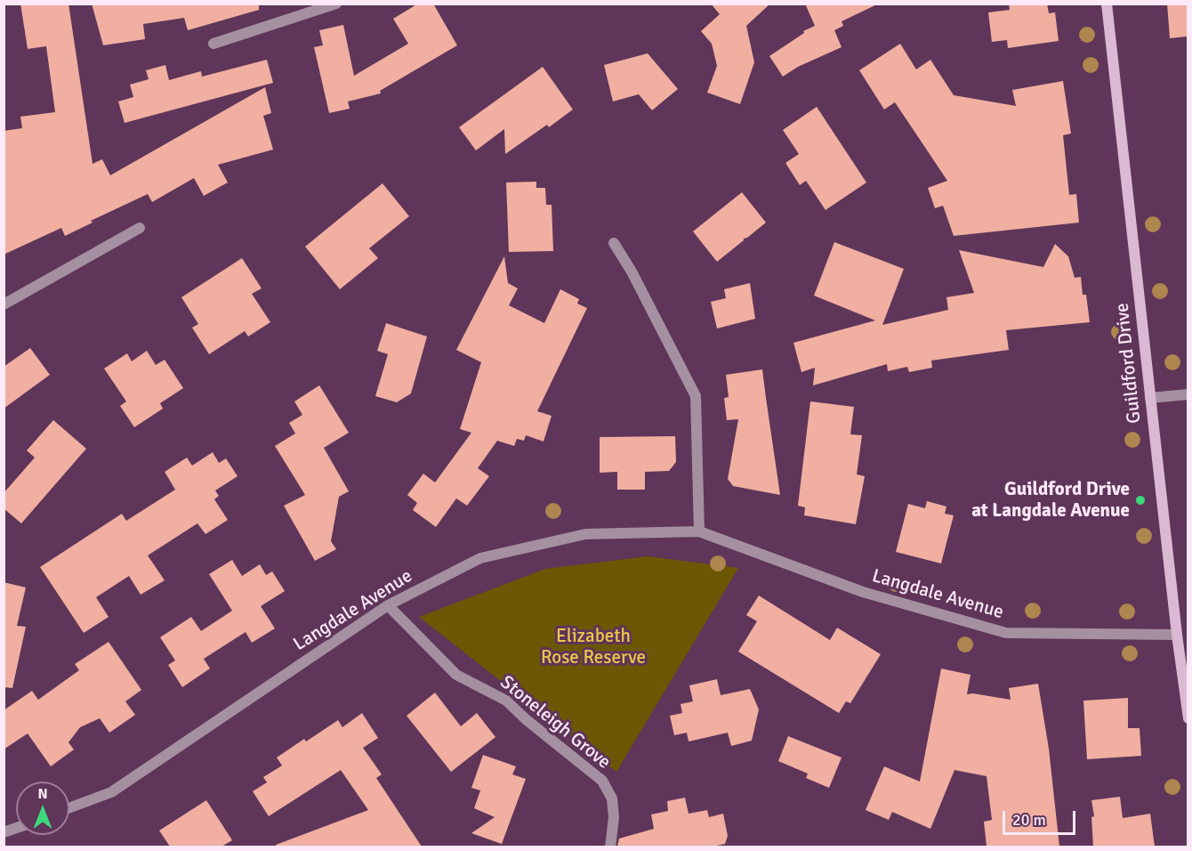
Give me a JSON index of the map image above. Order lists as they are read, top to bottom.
{
  "streets": {
    "street": ["Guildford Drive", "Langdale Avenue", "Stoneleigh Grove"]
  },
  "crossings": [
    ["Guildford Drive", "Langdale Avenue"],
    ["Langdale Avenue", "Stoneleigh Grove"]
  ],
  "parks": ["Elizabeth Rose Reserve"],
  "places": ["Guildford Drive at Langdale Avenue"],
  "scale_bar": "20 m",
  "north": "top"
}
